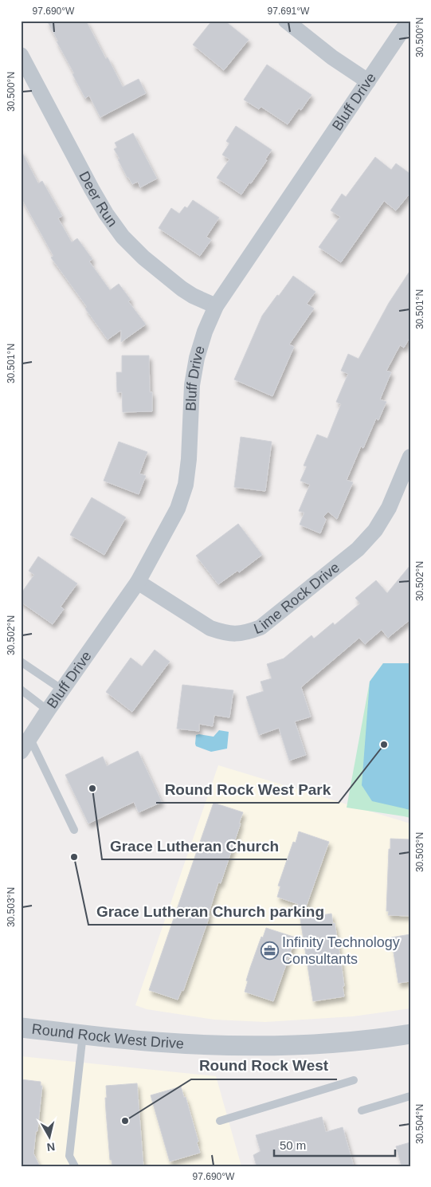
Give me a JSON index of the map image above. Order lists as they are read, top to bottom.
{
  "streets": {
    "street": [
      "Bluff Drive",
      "Deer Run",
      "Lime Rock Drive",
      "Round Rock West Drive"
    ]
  },
  "crossings": [
    ["Bluff Drive", "Deer Run"],
    ["Bluff Drive", "Lime Rock Drive"]
  ],
  "places": {
    "other": [
      "Round Rock West Park",
      "Grace Lutheran Church",
      "Grace Lutheran Church parking",
      "Round Rock West"
    ],
    "office": ["Infinity Technology Consultants"]
  },
  "scale_bar": "50 m",
  "north": "bottom",
  "coordinates": [
    "97.690°W",
    "97.691°W",
    "30.500°N",
    "30.501°N",
    "30.502°N",
    "30.503°N",
    "30.504°N"
  ]
}
